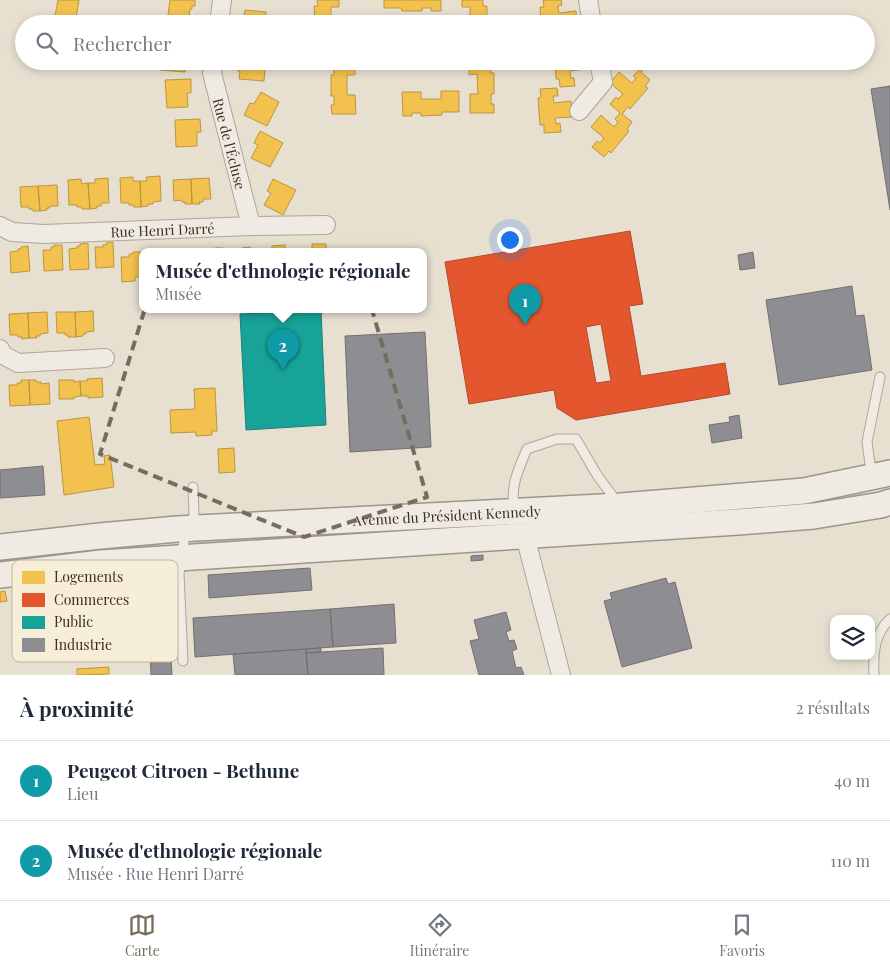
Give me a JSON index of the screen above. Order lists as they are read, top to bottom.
{
  "streets": {
    "main road": ["Avenue du Président Kennedy"],
    "street": ["Rue de l'Écluse", "Rue Henri Darré"]
  },
  "crossings": [
    ["Rue de l'Écluse", "Rue Henri Darré"]
  ],
  "legend": [
    "Logements",
    "Commerces",
    "Public",
    "Industrie"
  ],
  "page": {
    "search": "Rechercher",
    "popup": ["Musée d'ethnologie régionale", "Musée"],
    "pins": ["1", "2"],
    "heading": ["À proximité", "2 résultats"],
    "list": [
      {
        "mark": "1",
        "name": "Peugeot Citroen - Bethune",
        "note": "Lieu",
        "value": "40 m"
      },
      {
        "mark": "2",
        "name": "Musée d'ethnologie régionale",
        "note": "Musée · Rue Henri Darré",
        "value": "110 m"
      }
    ],
    "nav": ["Carte", "Itinéraire", "Favoris"]
  }
}
